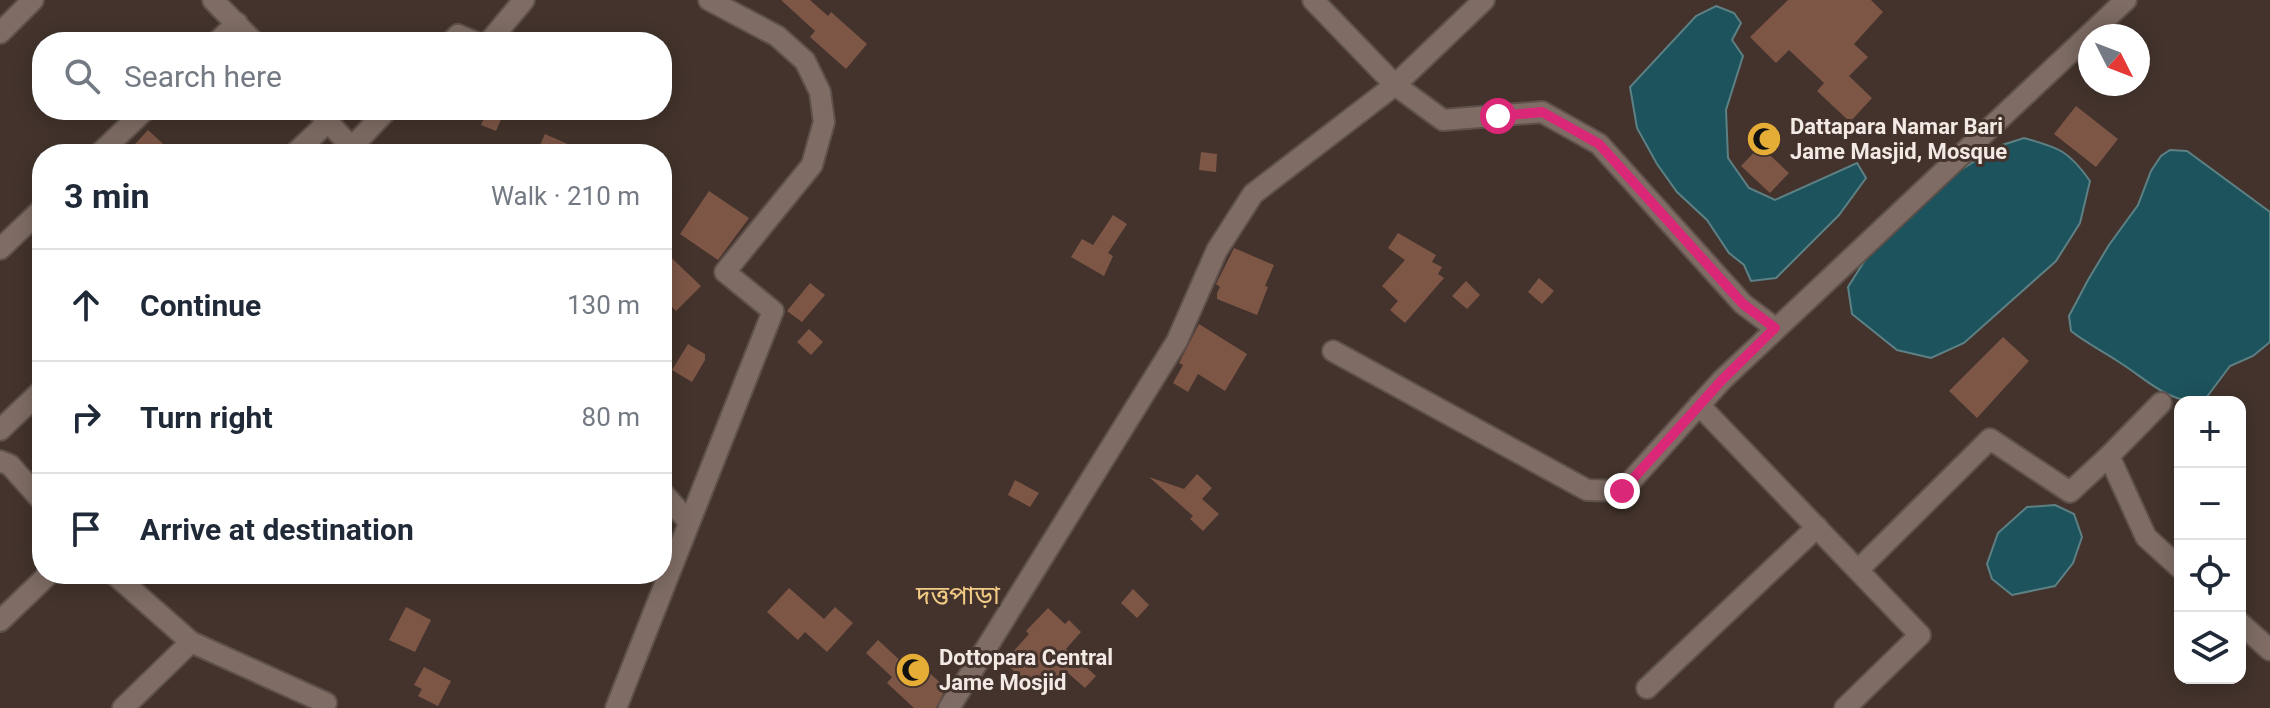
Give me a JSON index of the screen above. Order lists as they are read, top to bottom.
{
  "districts": ["দত্তপাড়া"],
  "places": {
    "mosque": ["Dattapara Namar Bari Jame Masjid, Mosque", "Dottopara Central Jame Mosjid"]
  },
  "north": "bottom right",
  "page": {
    "search": "Search here",
    "heading": ["3 min", "Walk · 210 m"],
    "list": [
      ["Continue", "130 m"],
      ["Turn right", "80 m"],
      "Arrive at destination"
    ],
    "map_buttons": ["+", "−"]
  }
}
